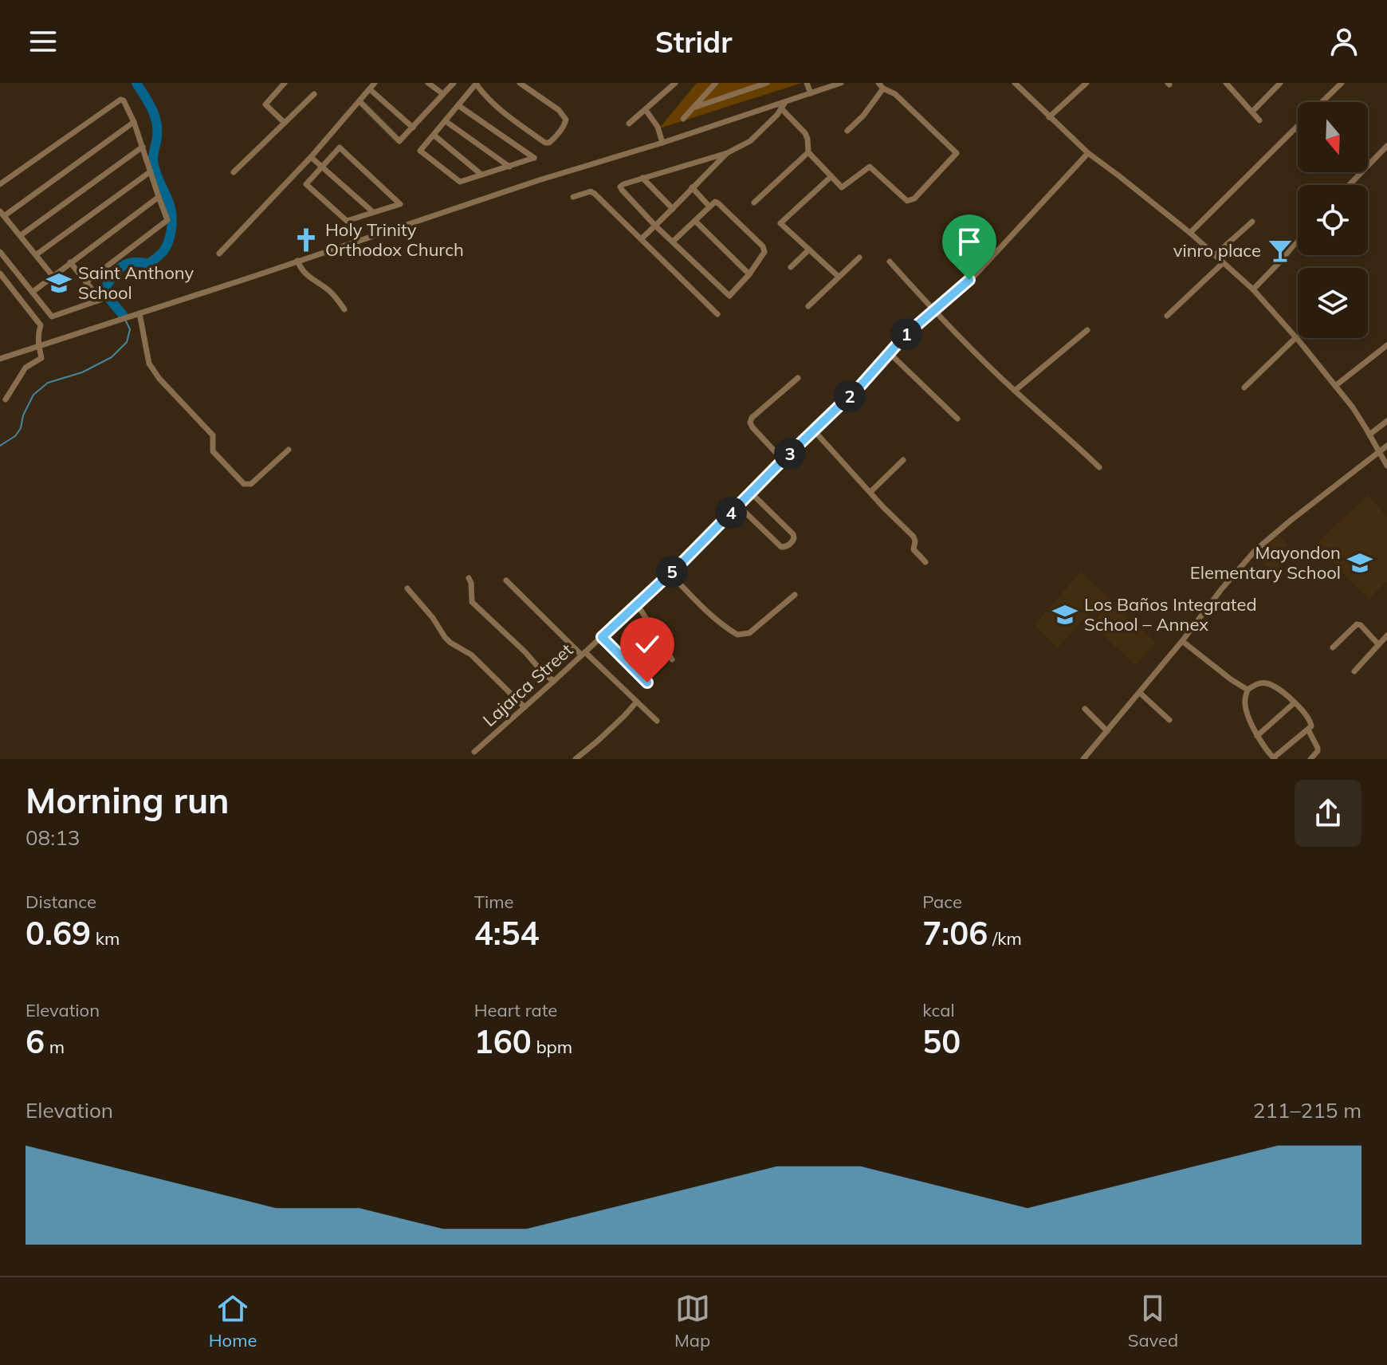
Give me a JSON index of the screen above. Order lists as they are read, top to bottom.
{
  "streets": {
    "street": ["Lajarca Street"]
  },
  "places": {
    "church": ["Holy Trinity Orthodox Church"],
    "bar": ["vinro place"],
    "school or university": ["Saint Anthony School", "Mayondon Elementary School", "Los Baños Integrated School – Annex"]
  },
  "north": "bottom",
  "page": {
    "header": "Stridr",
    "pins": [
      "1",
      "2",
      "3",
      "4",
      "5"
    ],
    "heading": ["Morning run", "08:13"],
    "stats": [
      ["Distance", "0.69 km"],
      ["Time", "4:54"],
      ["Pace", "7:06 /km"],
      ["Elevation", "6 m"],
      ["Heart rate", "160 bpm"],
      ["kcal", "50"]
    ],
    "chart": ["Elevation", "211–215 m"],
    "tabs": ["Home", "Map", "Saved"]
  }
}
